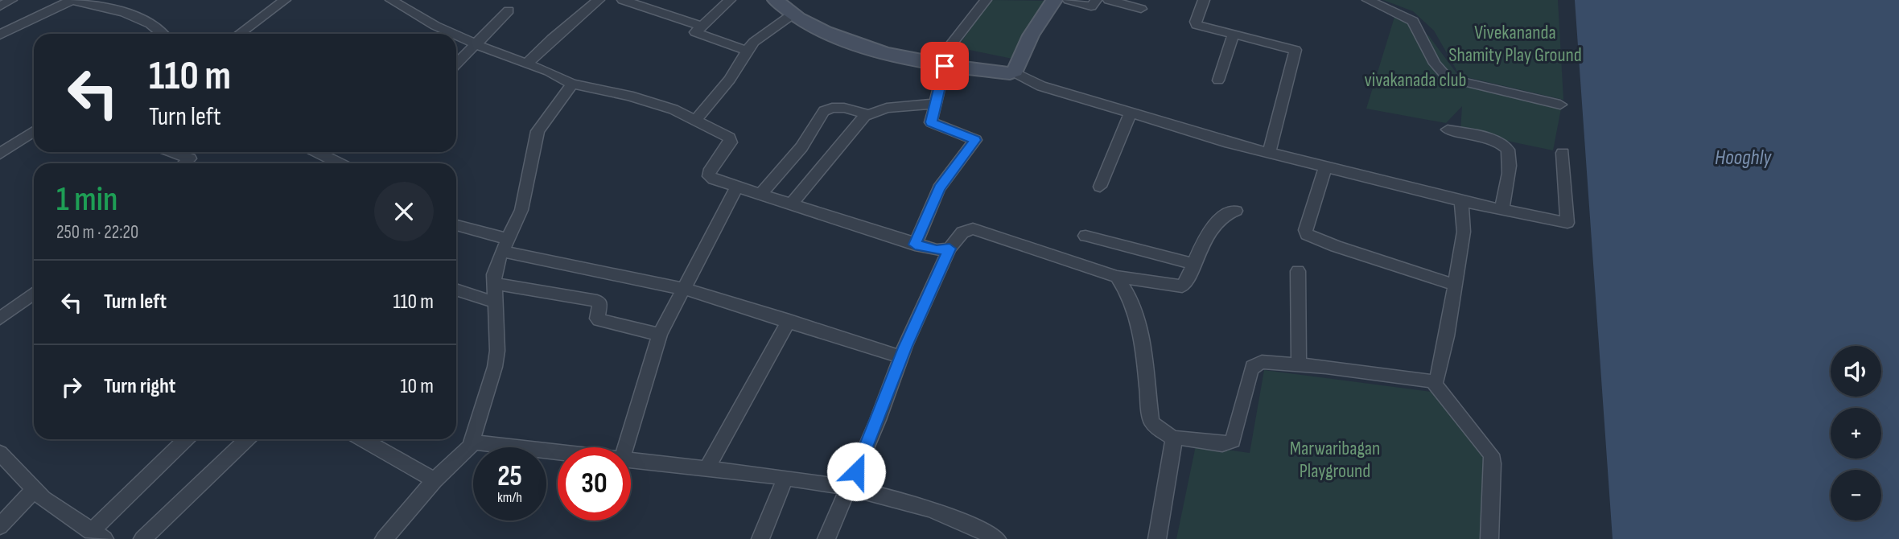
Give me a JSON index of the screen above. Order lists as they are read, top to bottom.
{
  "water": ["Hooghly"],
  "parks": ["Vivekananda Shamity Play Ground", "vivakanada club", "Marwaribagan Playground"],
  "page": {
    "turn": ["110 m", "Turn left"],
    "heading": ["1 min", "250 m · 22:20"],
    "list": [
      {
        "name": "Turn left",
        "value": "110 m"
      },
      {
        "name": "Turn right",
        "value": "10 m"
      }
    ],
    "map_buttons": ["+", "−"],
    "speed": "25 km/h",
    "limit": "30"
  }
}
